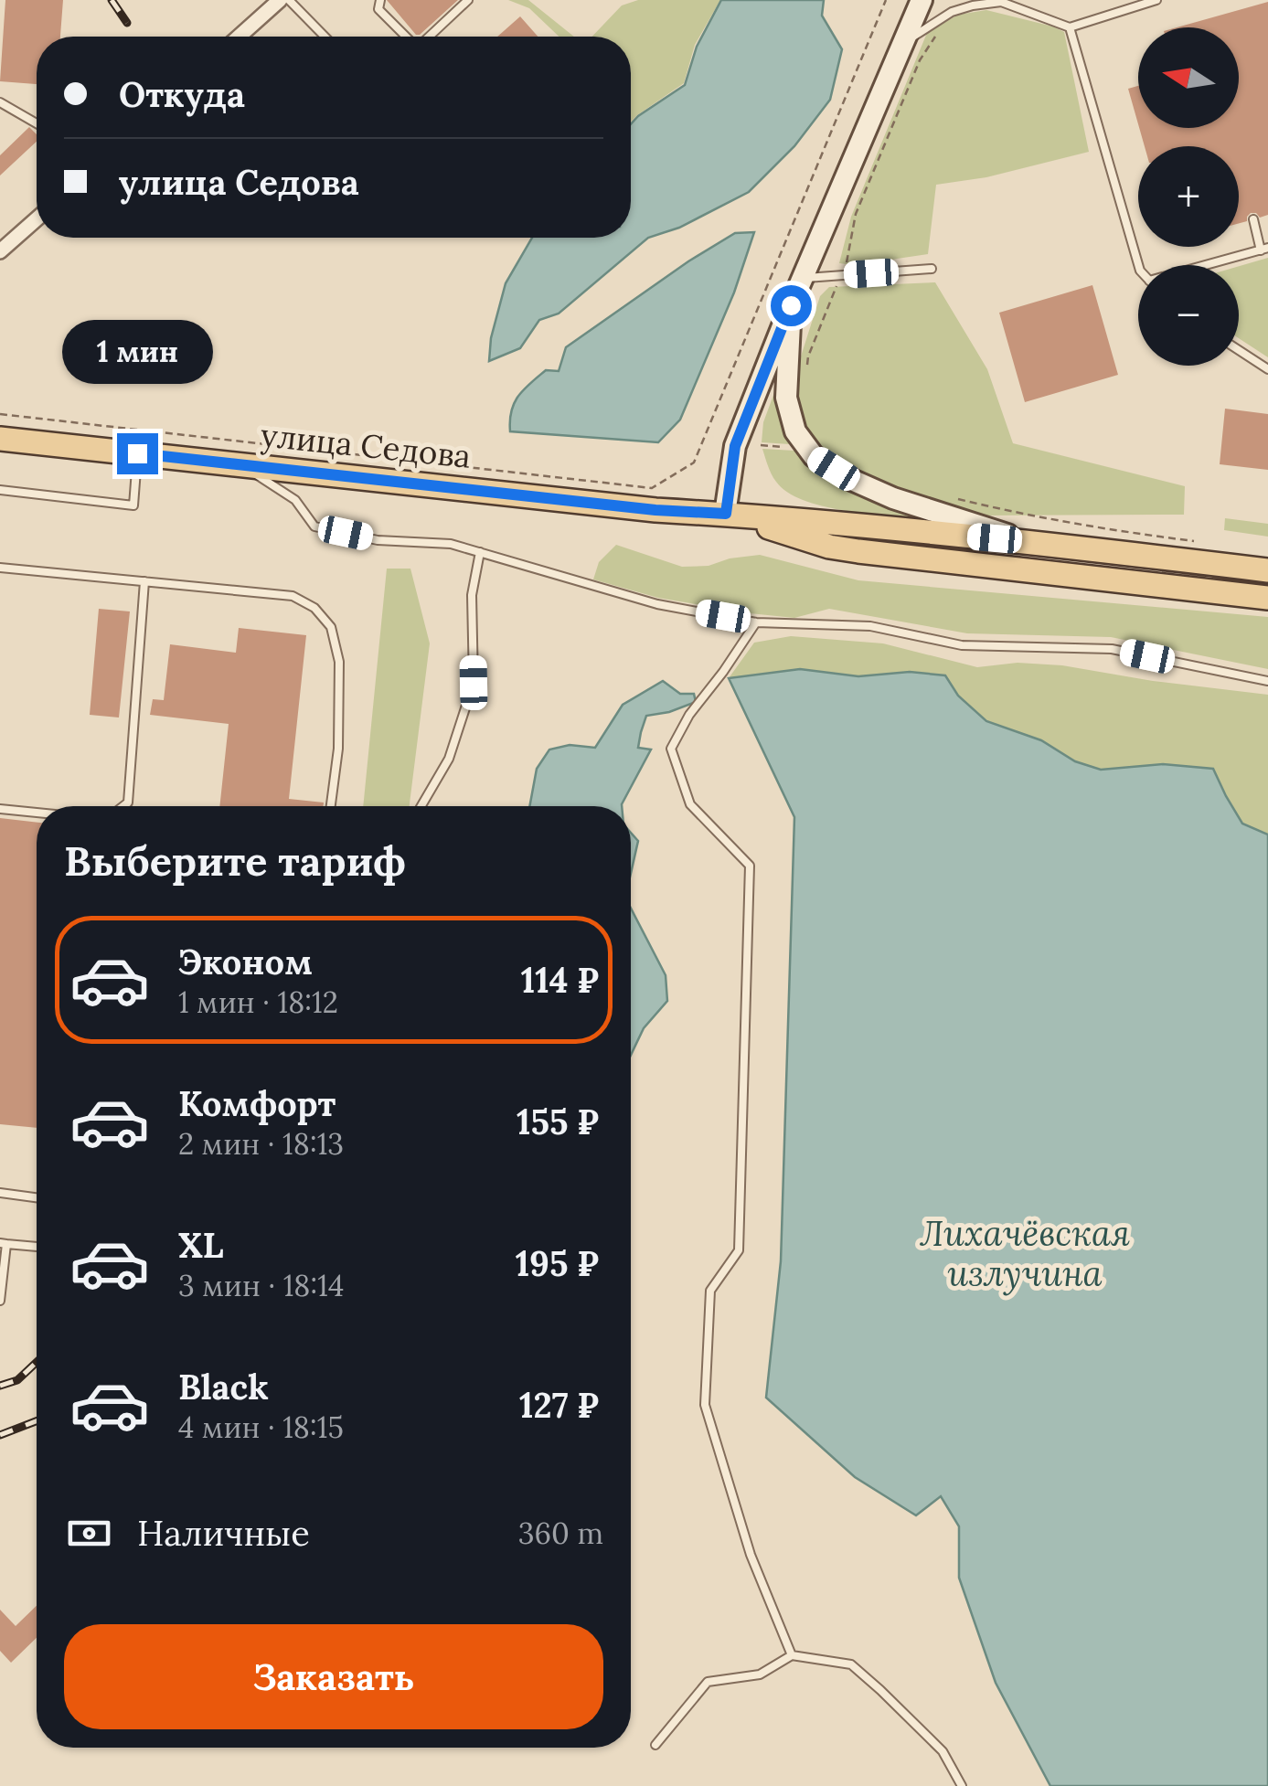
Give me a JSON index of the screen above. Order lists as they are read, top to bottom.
{
  "streets": {
    "main road": ["улица Седова"]
  },
  "water": ["Лихачёвская излучина"],
  "north": "left",
  "page": {
    "map_buttons": ["+", "−"],
    "banner": ["Откуда", "улица Седова"],
    "bubble": "1 мин",
    "heading": "Выберите тариф",
    "list": [
      {
        "name": "Эконом",
        "note": "1 мин · 18:12",
        "value": "114 ₽"
      },
      {
        "name": "Комфорт",
        "note": "2 мин · 18:13",
        "value": "155 ₽"
      },
      {
        "name": "XL",
        "note": "3 мин · 18:14",
        "value": "195 ₽"
      },
      {
        "name": "Black",
        "note": "4 мин · 18:15",
        "value": "127 ₽"
      }
    ],
    "pay": ["Наличные", "360 m"],
    "buttons": "Заказать"
  }
}
